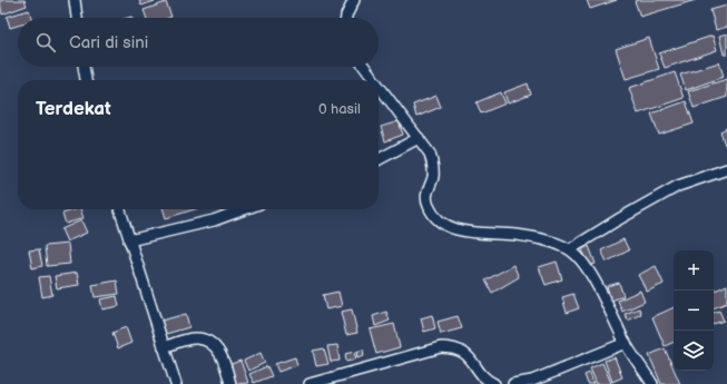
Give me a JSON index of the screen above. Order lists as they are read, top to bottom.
{
  "page": {
    "search": "Cari di sini",
    "heading": ["Terdekat", "0 hasil"],
    "map_buttons": ["+", "−"]
  }
}
